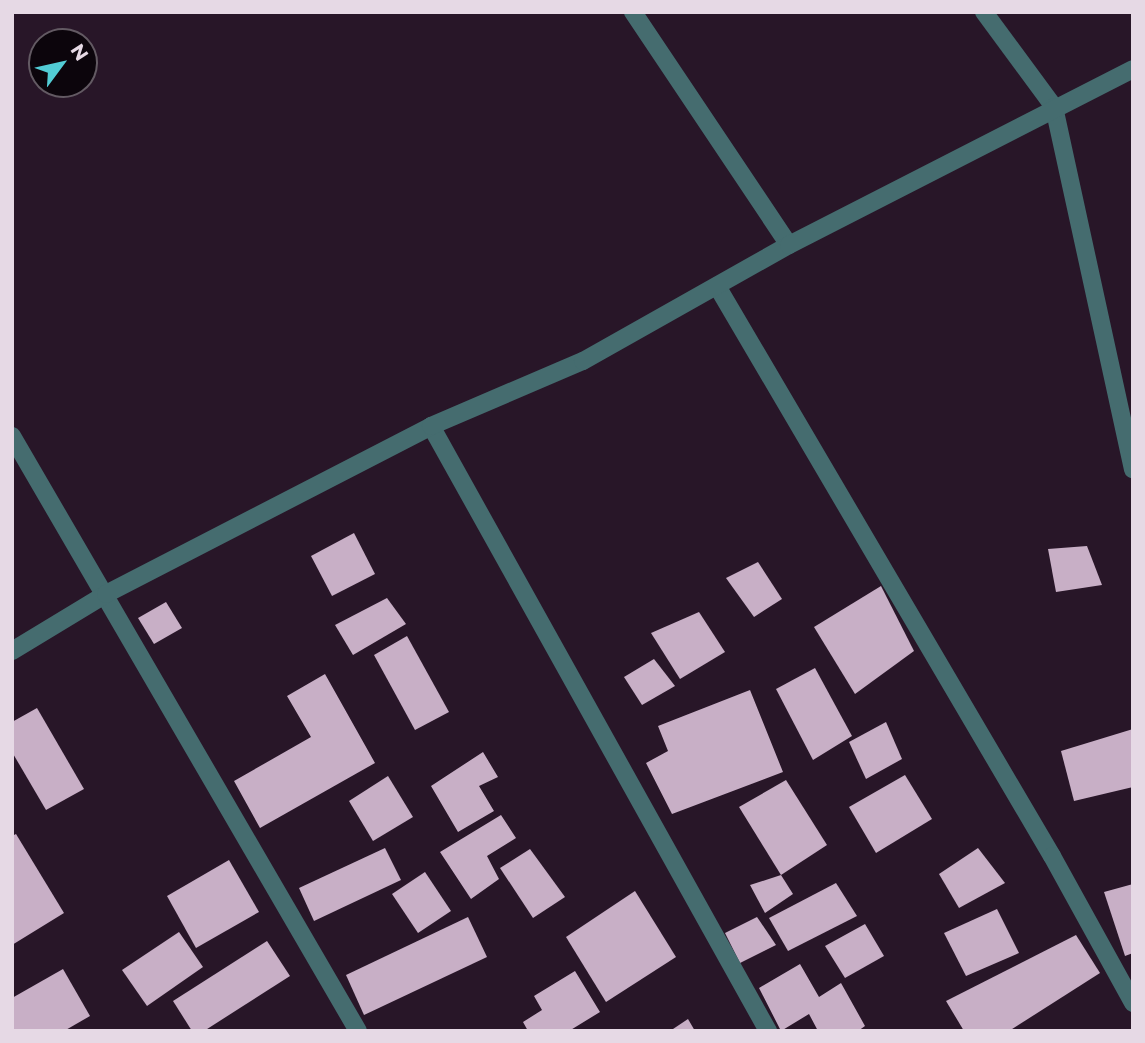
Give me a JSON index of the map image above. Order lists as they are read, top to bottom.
{
  "north": "top right"
}
